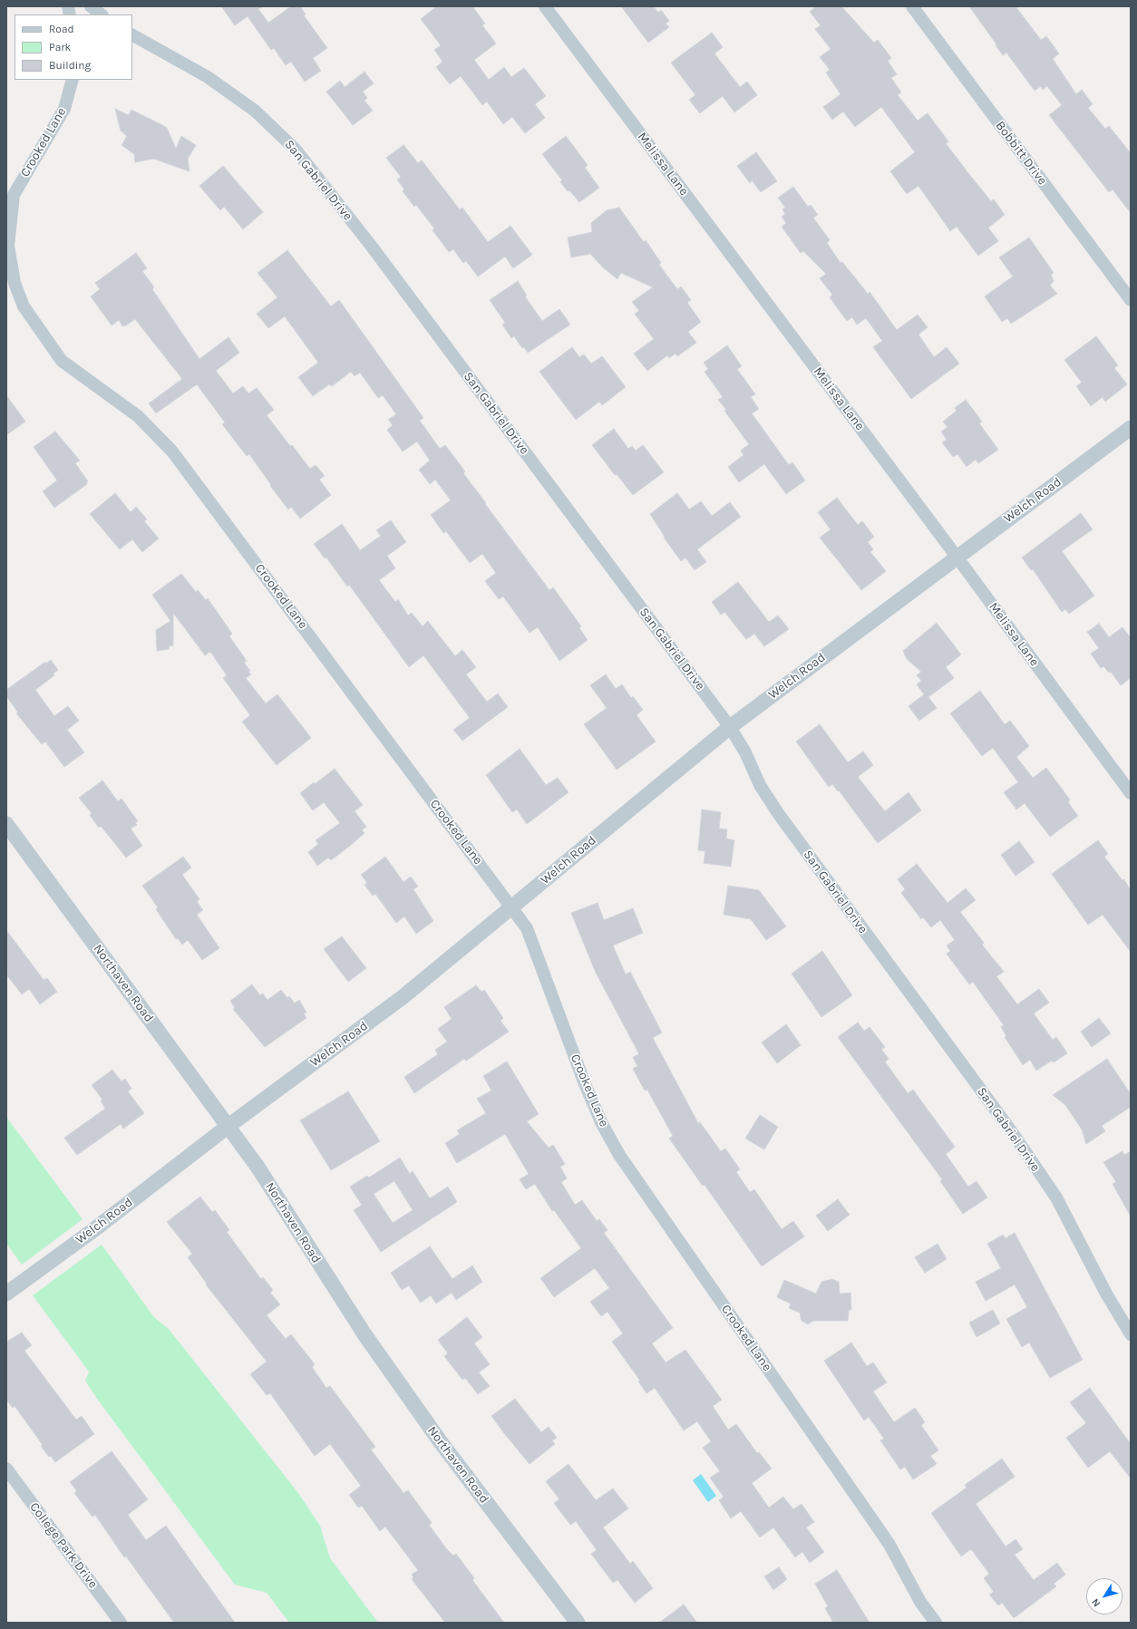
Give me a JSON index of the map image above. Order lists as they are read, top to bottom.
{
  "streets": {
    "street": [
      "Crooked Lane",
      "Bobbitt Drive",
      "Melissa Lane",
      "San Gabriel Drive",
      "Welch Road",
      "Northaven Road",
      "College Park Drive"
    ]
  },
  "crossings": [
    ["Crooked Lane", "Welch Road"],
    ["Melissa Lane", "Welch Road"],
    ["San Gabriel Drive", "Welch Road"],
    ["Welch Road", "Northaven Road"]
  ],
  "legend": ["Road", "Park", "Building"],
  "north": "bottom left"
}
